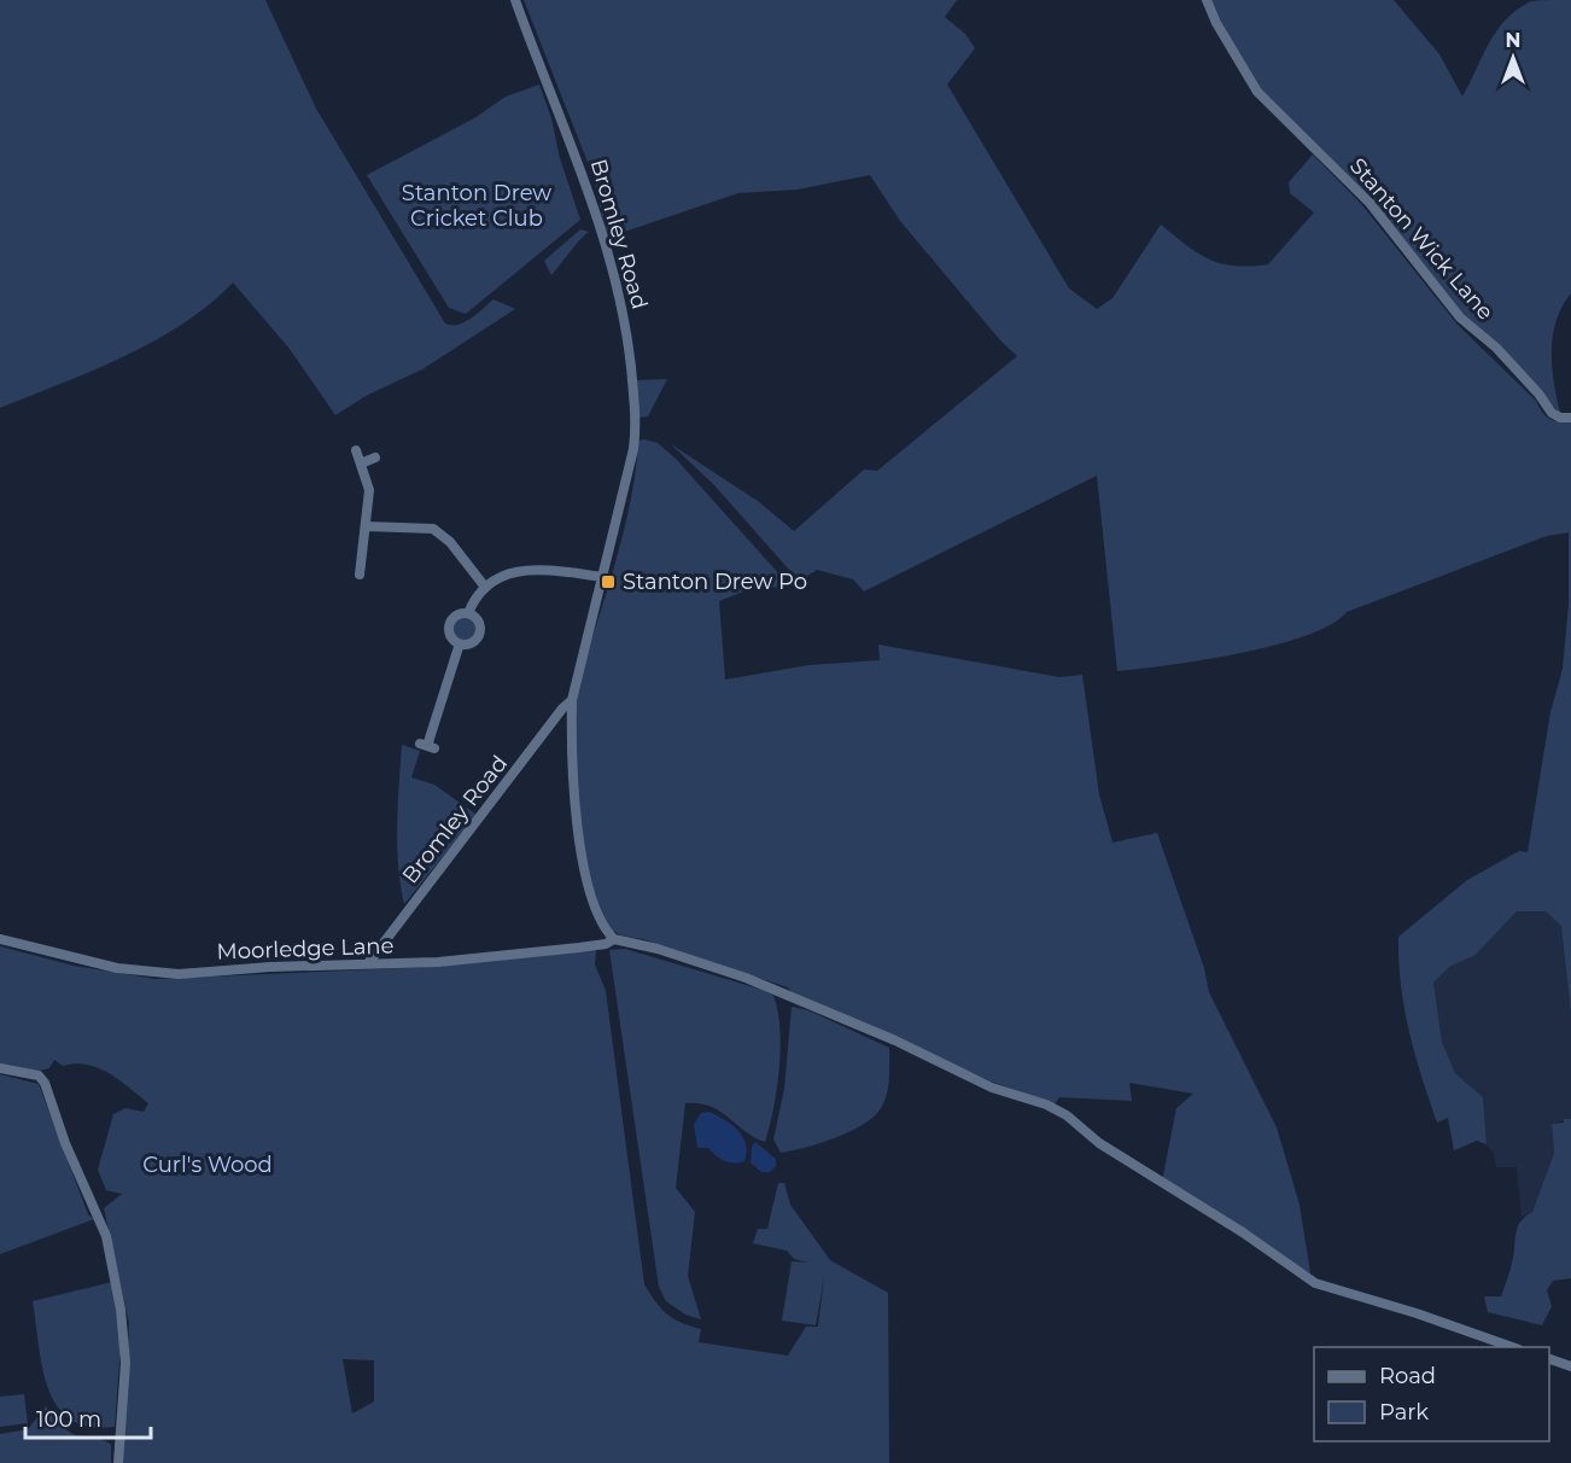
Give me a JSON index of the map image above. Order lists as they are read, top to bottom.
{
  "streets": {
    "street": ["Bromley Road", "Stanton Wick Lane", "Moorledge Lane"]
  },
  "crossings": [
    ["Bromley Road", "Moorledge Lane"]
  ],
  "parks": ["Stanton Drew Cricket Club", "Curl's Wood"],
  "places": {
    "transit": ["Stanton Drew Po"]
  },
  "legend": ["Road", "Park"],
  "scale_bar": "100 m",
  "north": "top"
}
